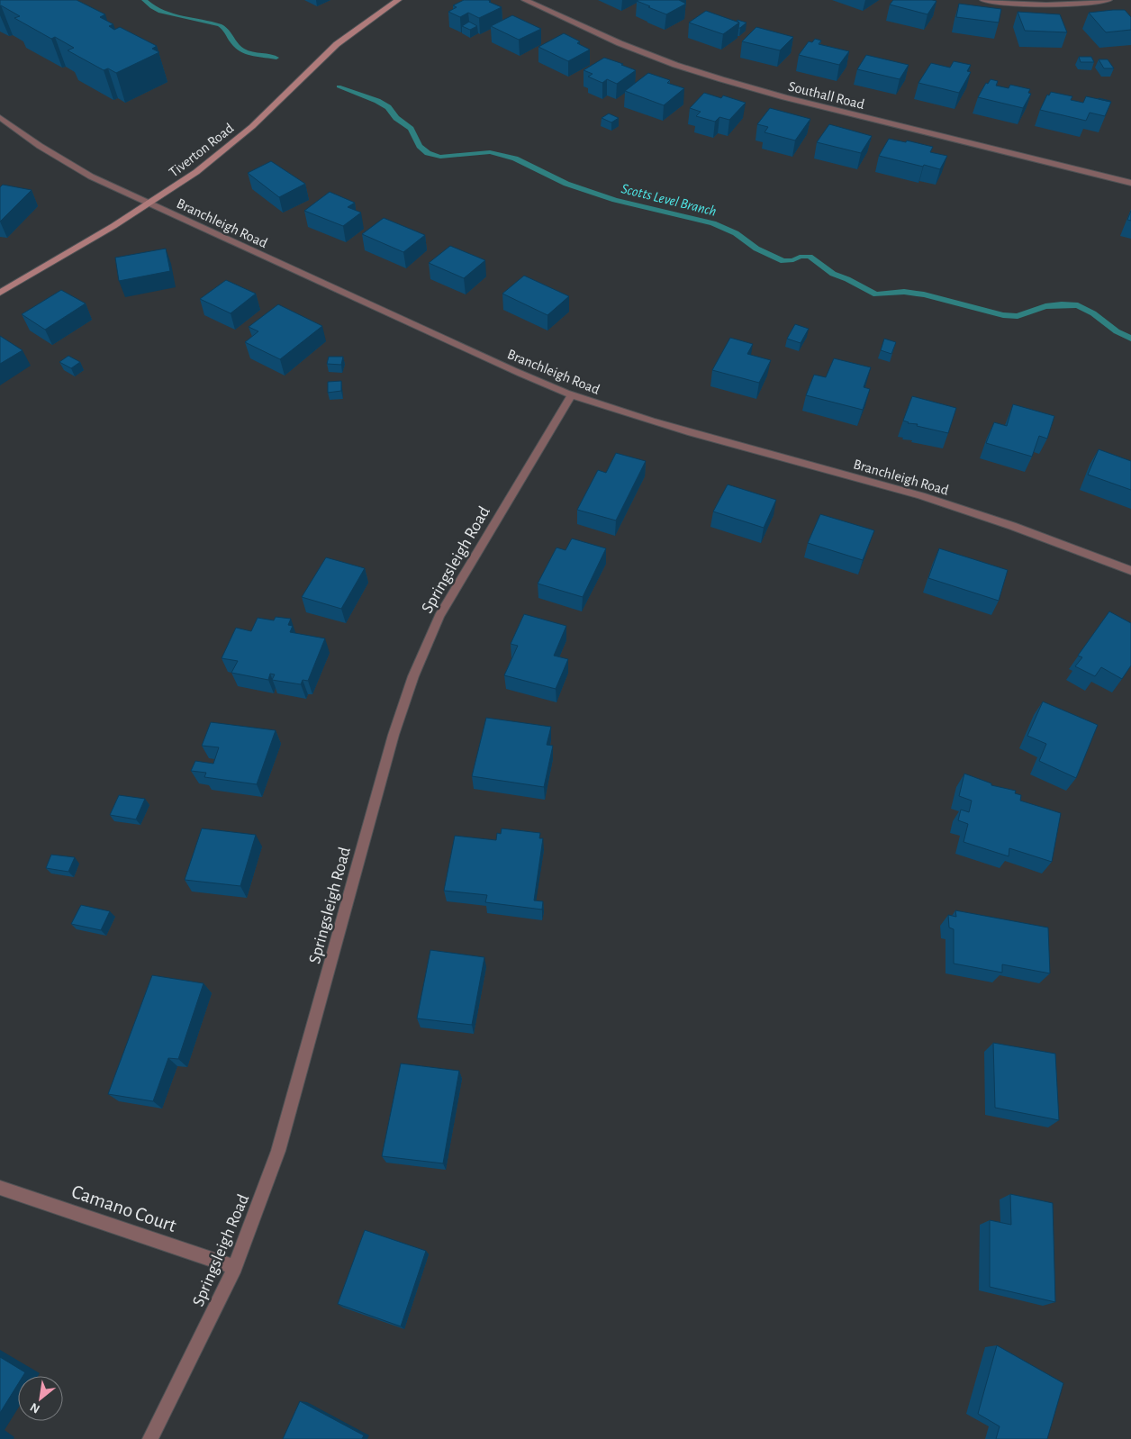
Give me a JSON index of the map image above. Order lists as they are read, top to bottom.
{
  "streets": {
    "street": [
      "Southall Road",
      "Tiverton Road",
      "Branchleigh Road",
      "Springsleigh Road",
      "Camano Court"
    ]
  },
  "crossings": [
    ["Tiverton Road", "Branchleigh Road"],
    ["Branchleigh Road", "Springsleigh Road"],
    ["Springsleigh Road", "Camano Court"]
  ],
  "water": ["Scotts Level Branch"],
  "north": "bottom left"
}
